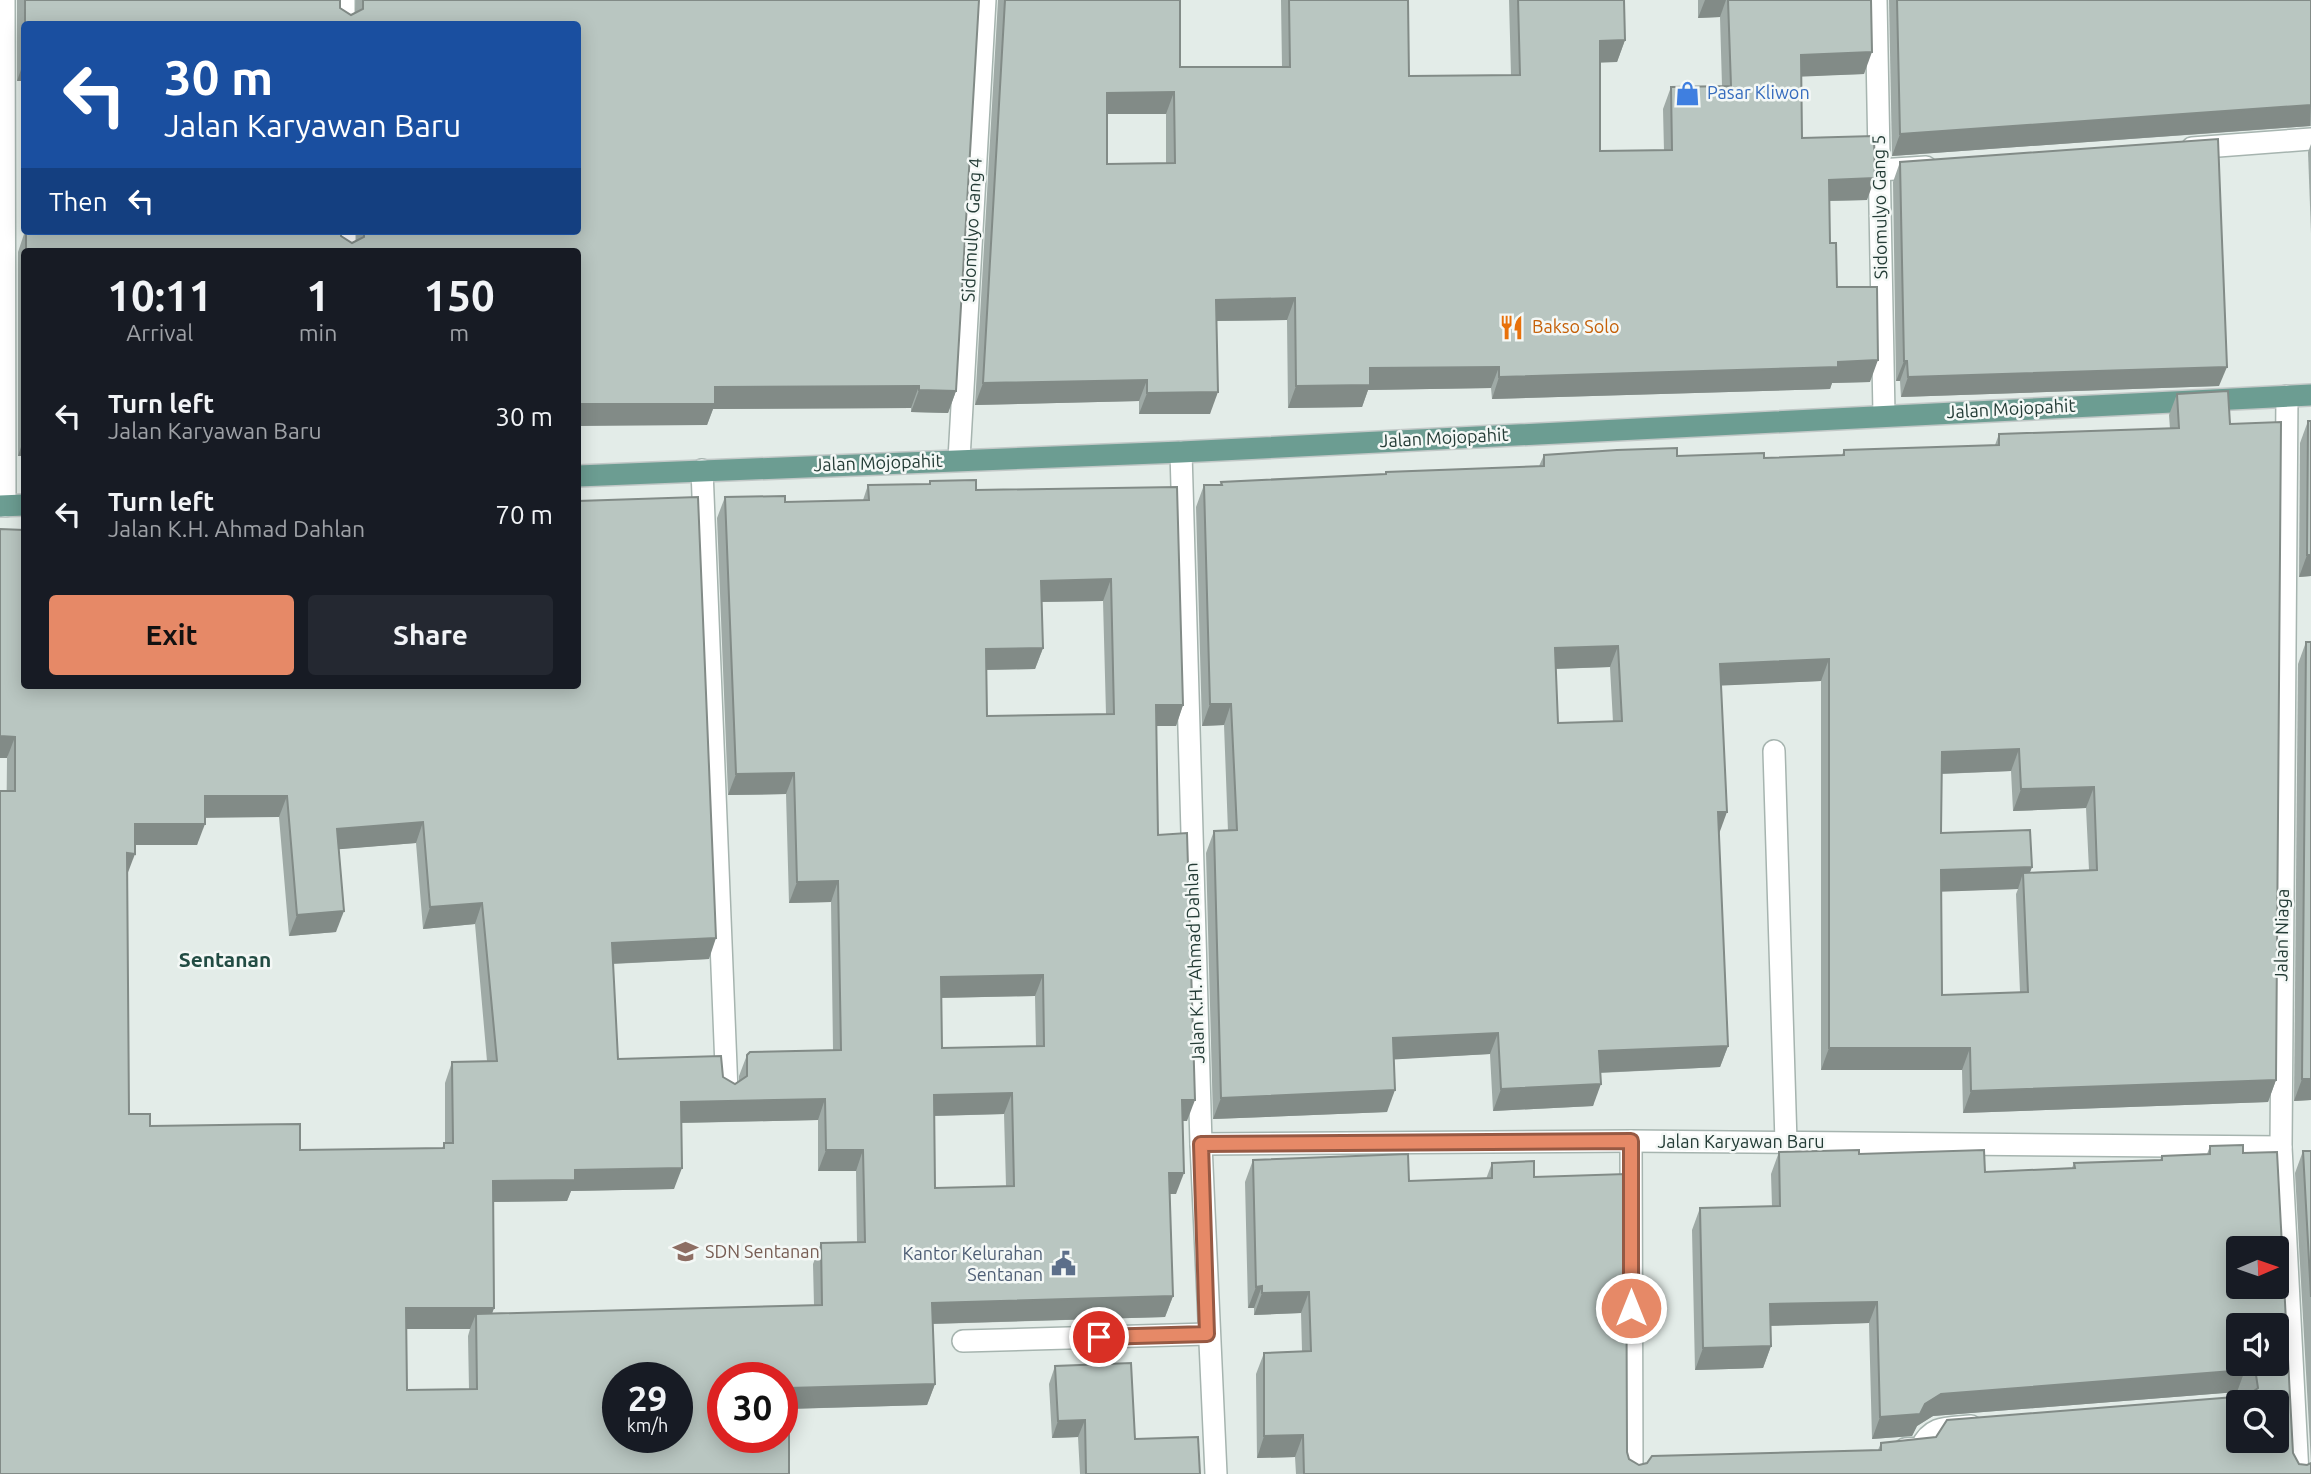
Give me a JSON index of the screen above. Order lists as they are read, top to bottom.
{
  "streets": {
    "main road": ["Jalan Mojopahit"],
    "street": [
      "Sidomulyo Gang 5",
      "Sidomulyo Gang 4",
      "Jalan Niaga",
      "Jalan K.H. Ahmad Dahlan",
      "Jalan Karyawan Baru"
    ]
  },
  "crossings": [
    ["Sidomulyo Gang 5", "Jalan Mojopahit"],
    ["Sidomulyo Gang 4", "Jalan Mojopahit"],
    ["Jalan Mojopahit", "Jalan Niaga"],
    ["Jalan Mojopahit", "Jalan K.H. Ahmad Dahlan"],
    ["Jalan Niaga", "Jalan Karyawan Baru"],
    ["Jalan K.H. Ahmad Dahlan", "Jalan Karyawan Baru"]
  ],
  "districts": ["Sentanan"],
  "places": {
    "shop": ["Pasar Kliwon"],
    "restaurant": ["Bakso Solo"],
    "school or university": ["SDN Sentanan"],
    "public building": ["Kantor Kelurahan Sentanan"]
  },
  "north": "right",
  "page": {
    "turn": ["30 m", "Jalan Karyawan Baru"],
    "then": "Then",
    "eta": [
      "10:11",
      "Arrival",
      "1",
      "min",
      "150",
      "m"
    ],
    "list": [
      {
        "name": "Turn left",
        "note": "Jalan Karyawan Baru",
        "value": "30 m"
      },
      {
        "name": "Turn left",
        "note": "Jalan K.H. Ahmad Dahlan",
        "value": "70 m"
      }
    ],
    "buttons": ["Exit", "Share"],
    "speed": "29 km/h",
    "limit": "30"
  }
}
